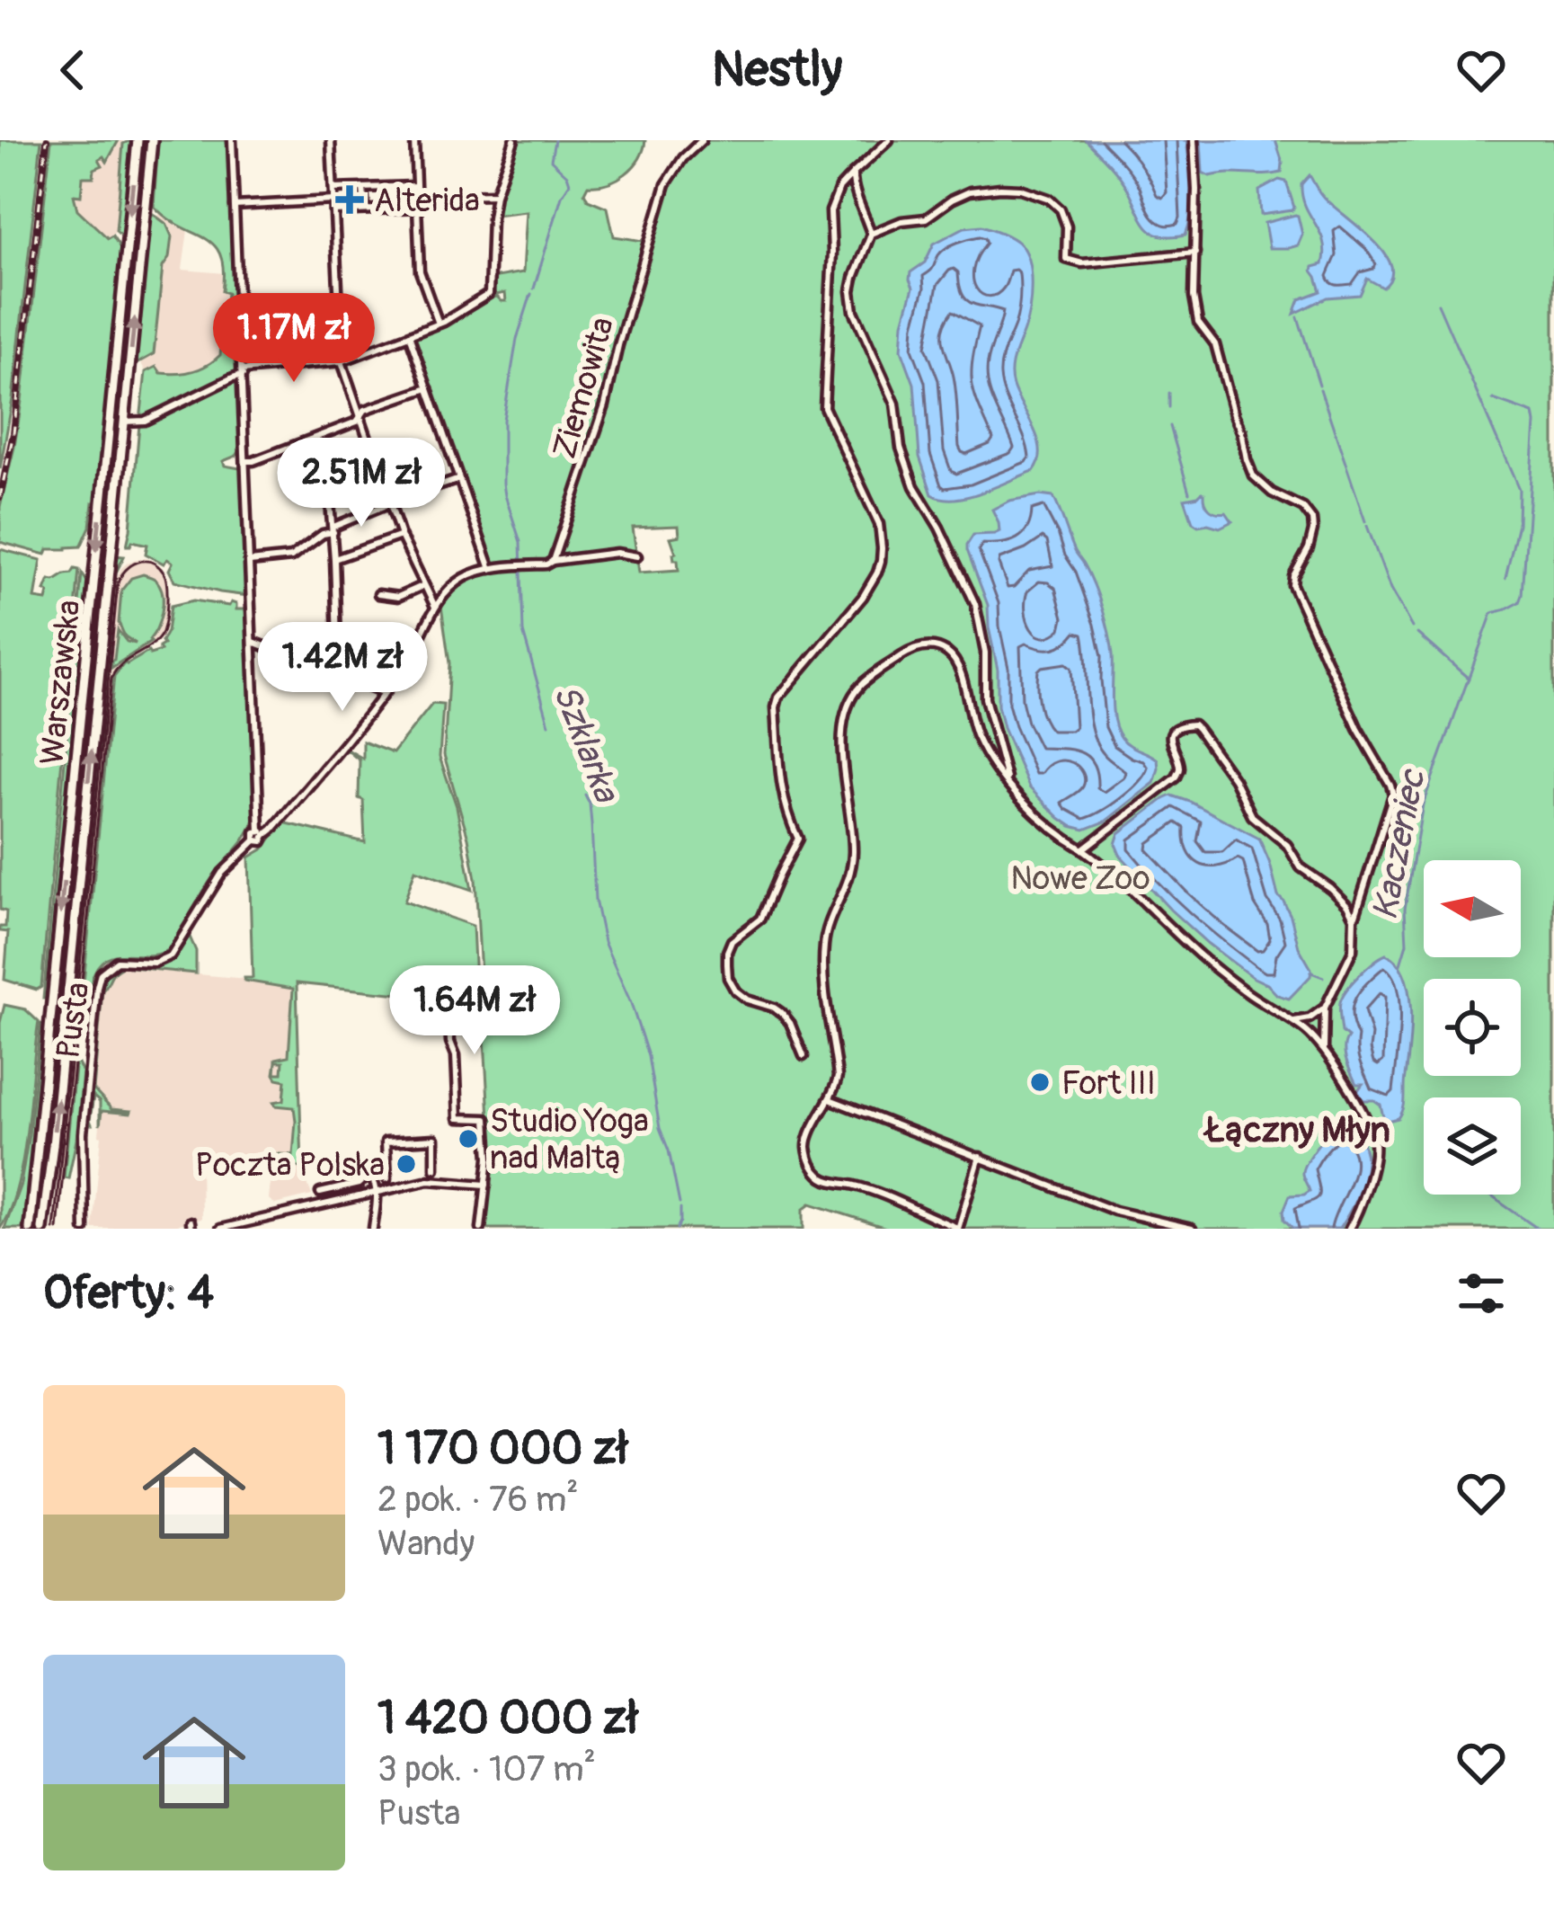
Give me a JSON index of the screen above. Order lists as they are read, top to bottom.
{
  "streets": {
    "main road": ["Warszawska"],
    "street": ["Ziemowita", "Pusta"]
  },
  "districts": ["Łączny Młyn"],
  "water": ["Szklarka", "Kaczeniec"],
  "parks": ["Nowe Zoo"],
  "places": {
    "health": ["Alterida"],
    "other": ["Fort III", "Studio Yoga nad Maltą", "Poczta Polska"]
  },
  "north": "left",
  "page": {
    "header": "Nestly",
    "price": [
      "1.17M zł",
      "2.51M zł",
      "1.42M zł",
      "1.64M zł"
    ],
    "heading": "Oferty: 4",
    "list": [
      {
        "name": "1 170 000 zł",
        "note": "2 pok. · 76 m² · Wandy"
      },
      {
        "name": "1 420 000 zł",
        "note": "3 pok. · 107 m² · Pusta"
      }
    ]
  }
}
